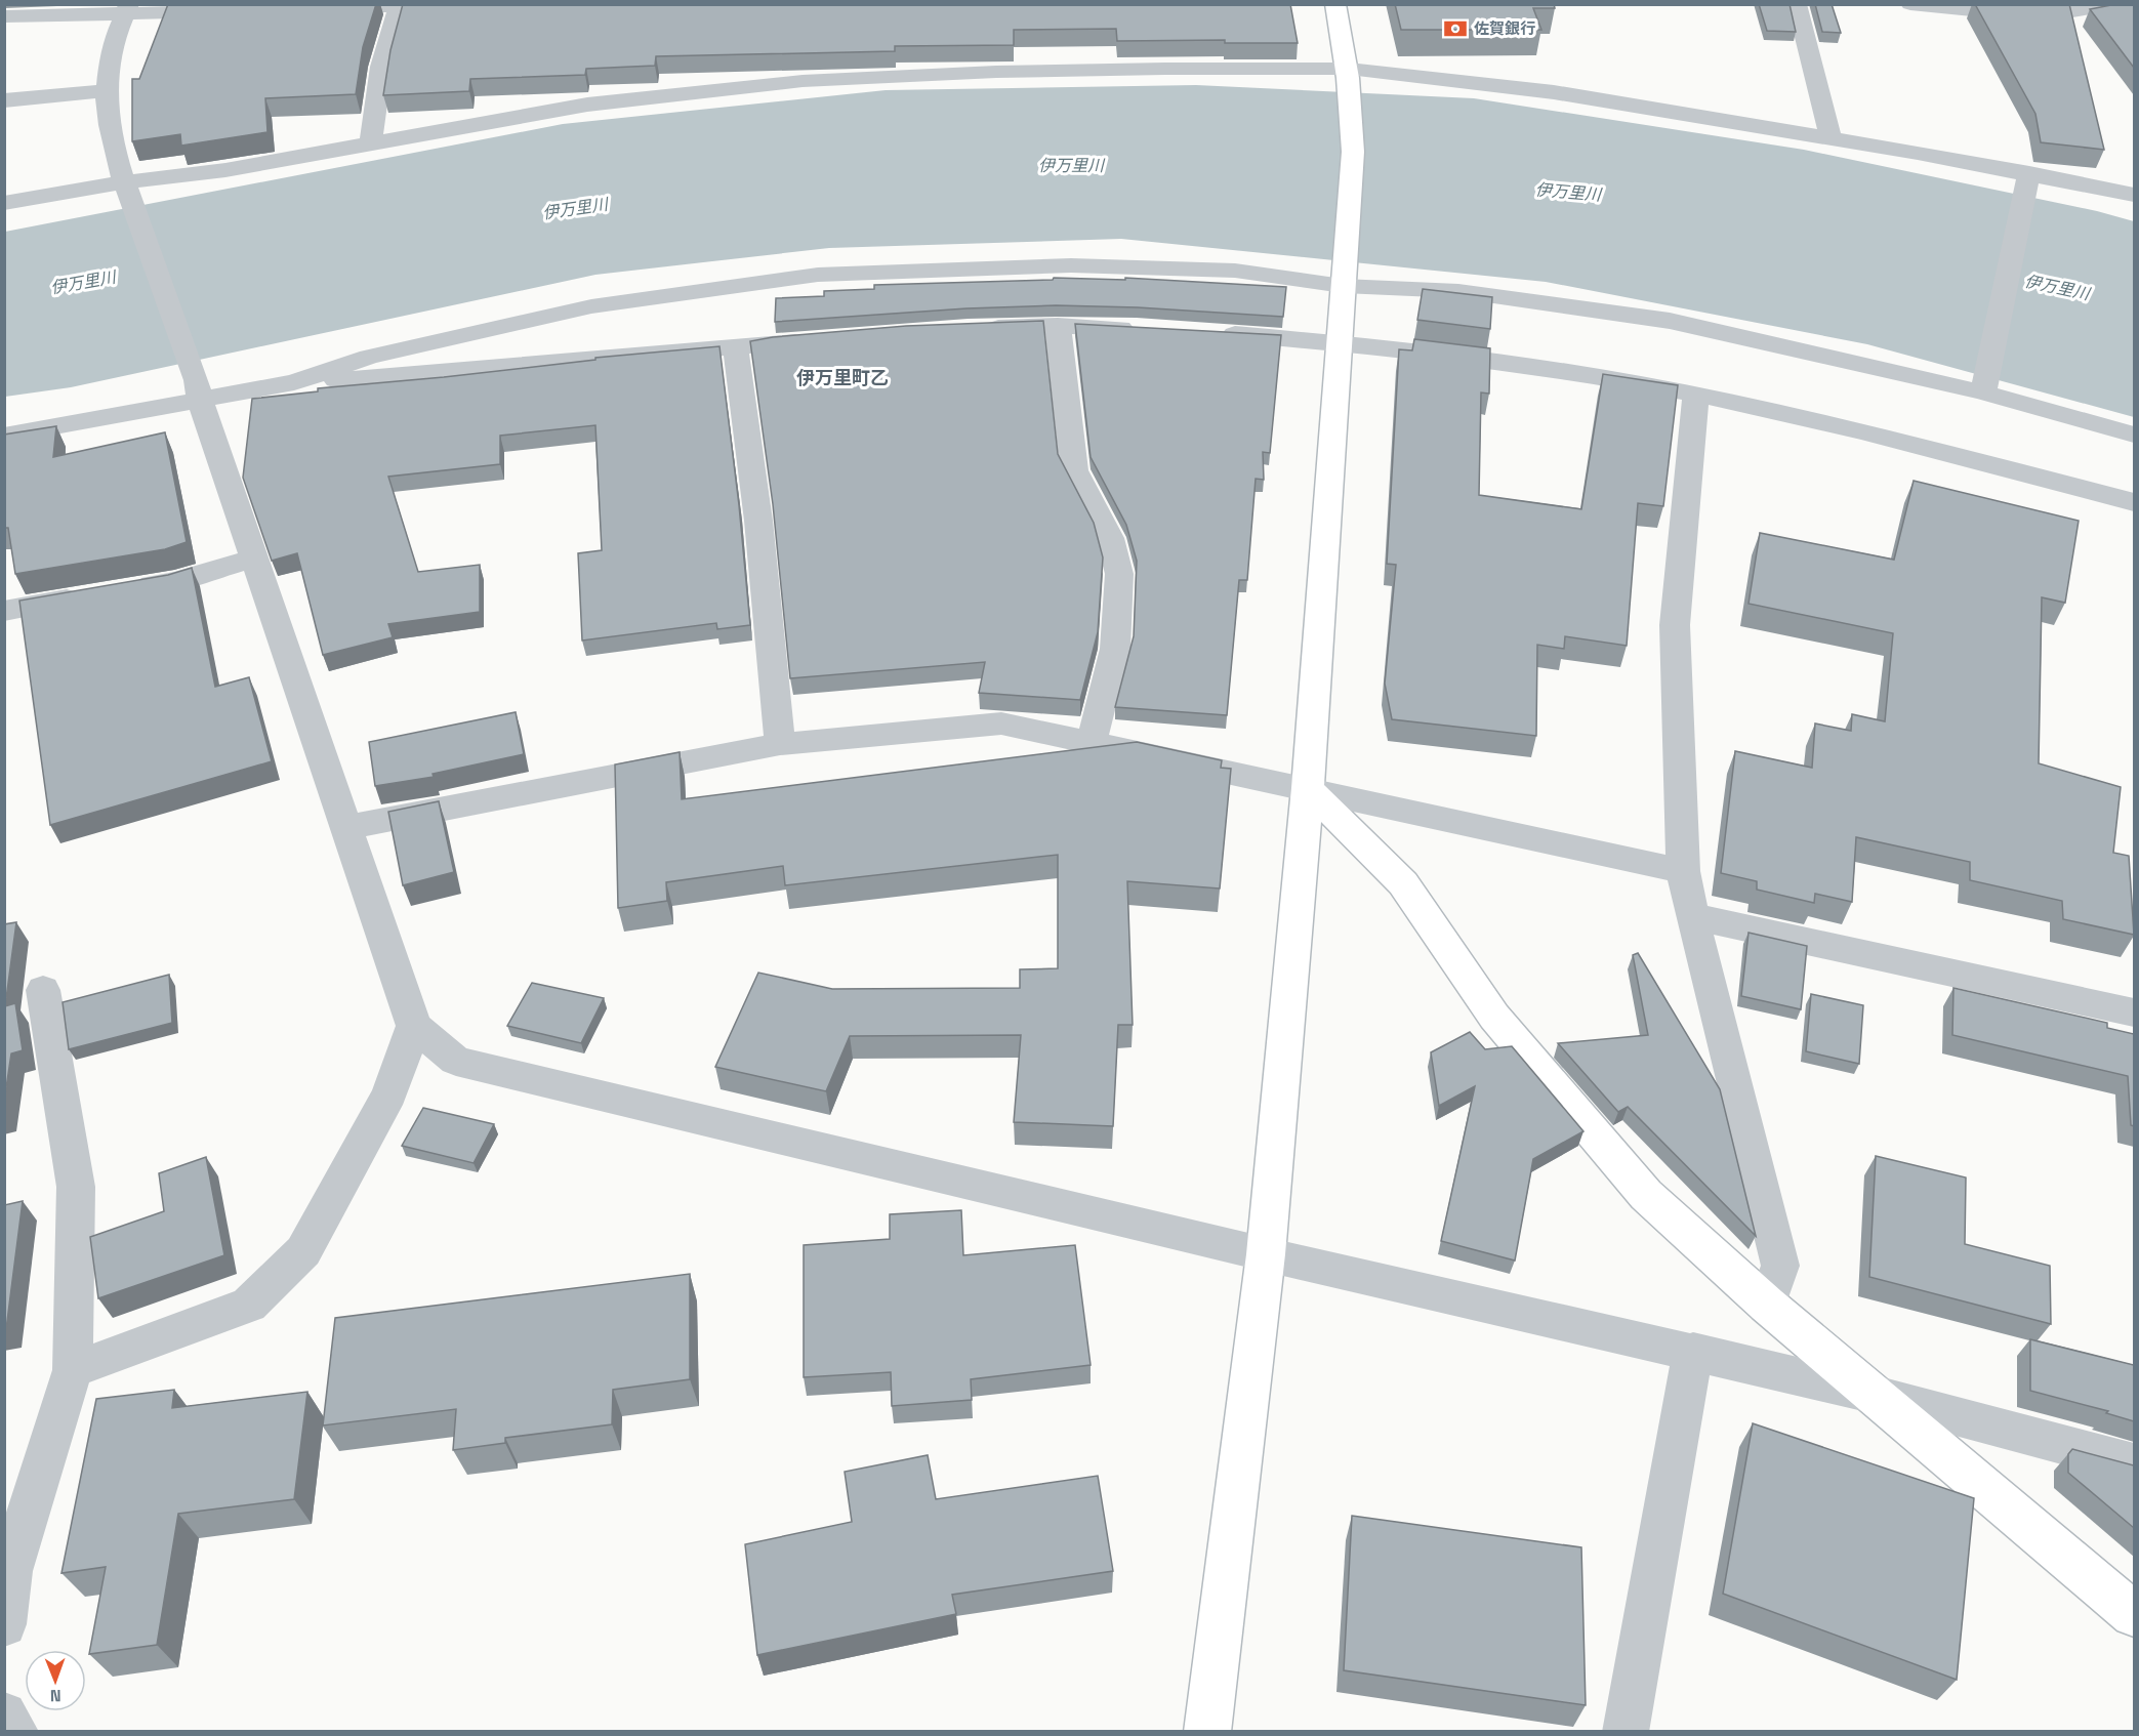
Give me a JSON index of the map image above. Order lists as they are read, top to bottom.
{
  "districts": ["伊万里町乙"],
  "water": ["伊万里川"],
  "places": {
    "bank": ["佐賀銀行"]
  },
  "north": "bottom"
}
